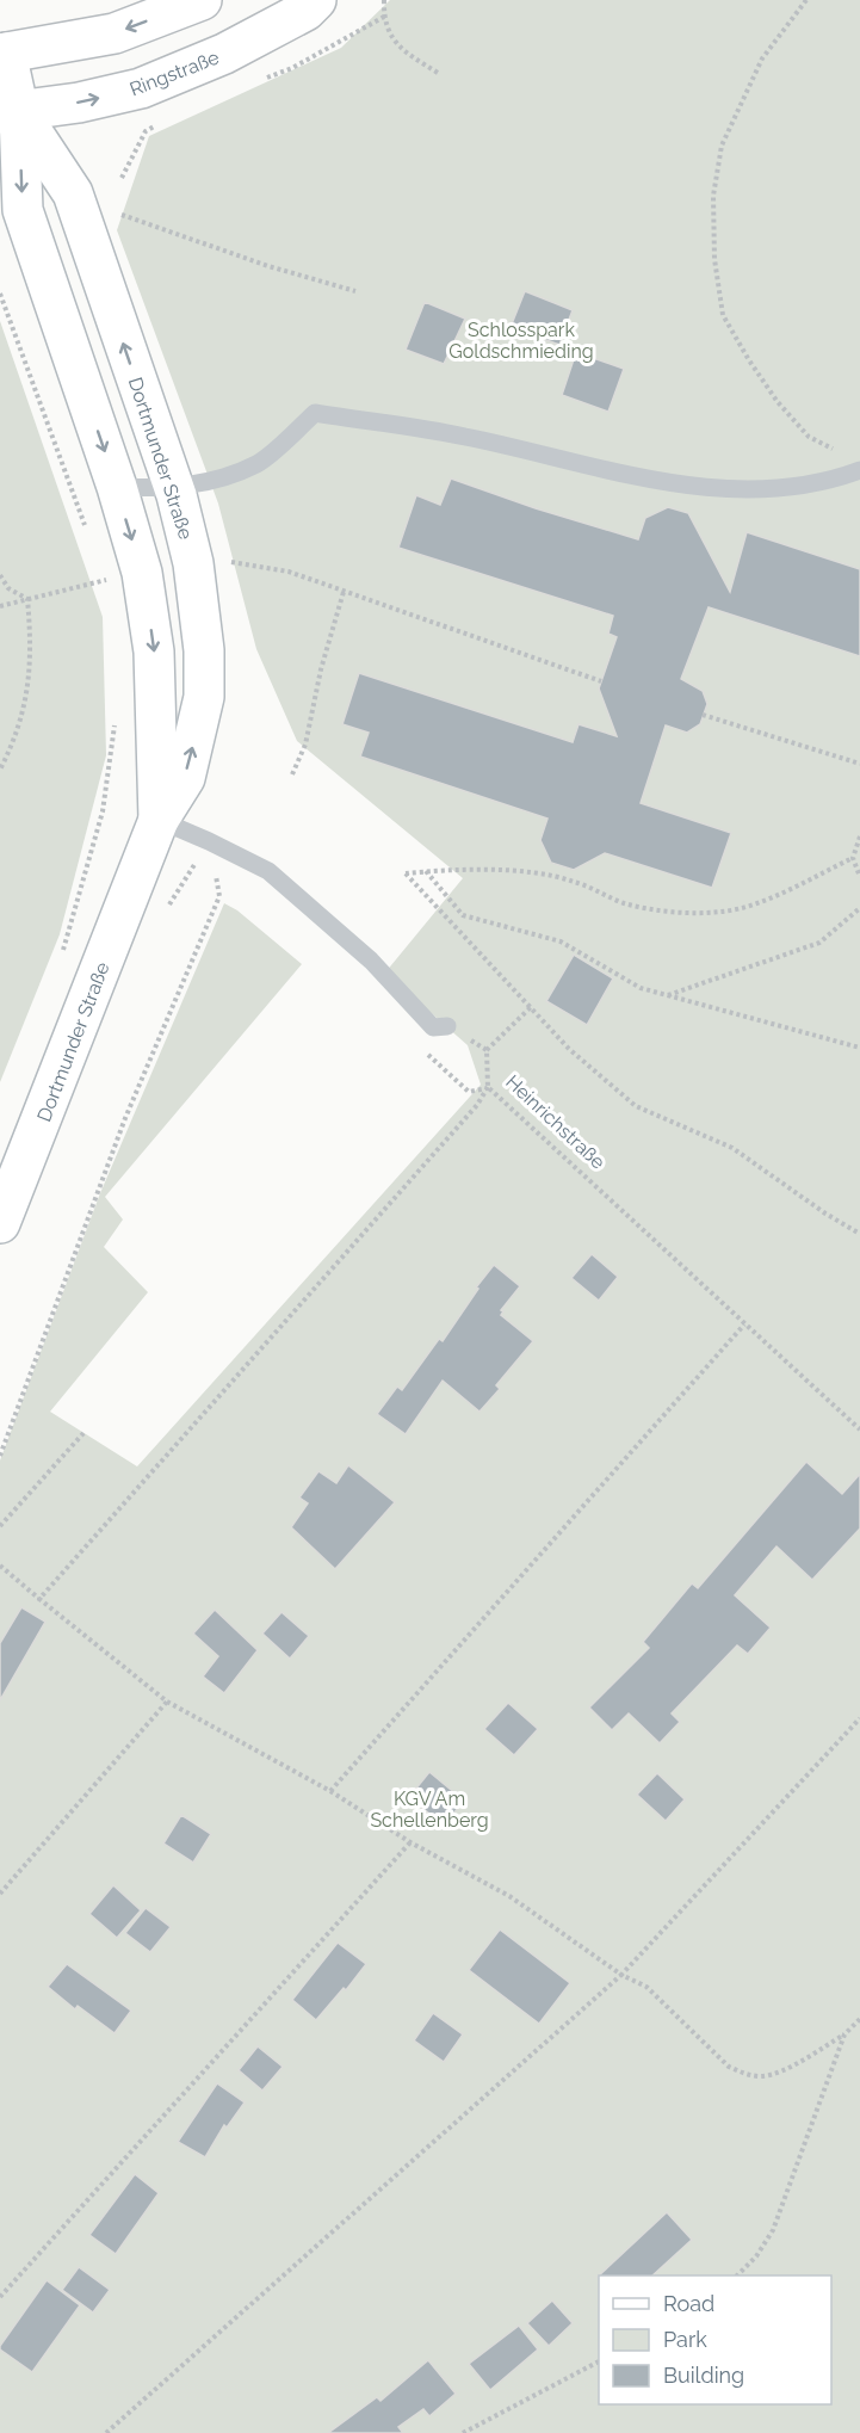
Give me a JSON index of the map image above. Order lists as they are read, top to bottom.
{
  "streets": {
    "main road": ["Ringstraße", "Dortmunder Straße"],
    "path": ["Heinrichstraße"]
  },
  "crossings": [
    ["Ringstraße", "Dortmunder Straße"]
  ],
  "parks": ["Schlosspark Goldschmieding", "KGV Am Schellenberg"],
  "legend": ["Road", "Park", "Building"]
}
